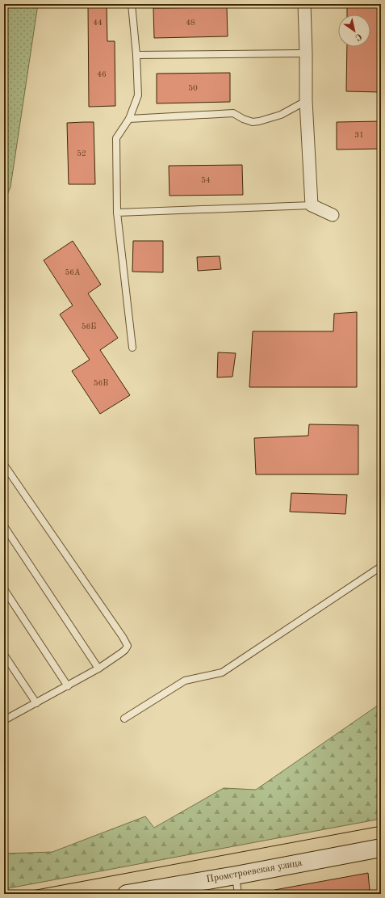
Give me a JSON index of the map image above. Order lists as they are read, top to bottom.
{
  "streets": {
    "street": ["Промстроевская улица"]
  },
  "house_numbers": [
    "44",
    "48",
    "46",
    "50",
    "31",
    "52",
    "54",
    "56А",
    "56Б",
    "56В"
  ],
  "north": "bottom right"
}
